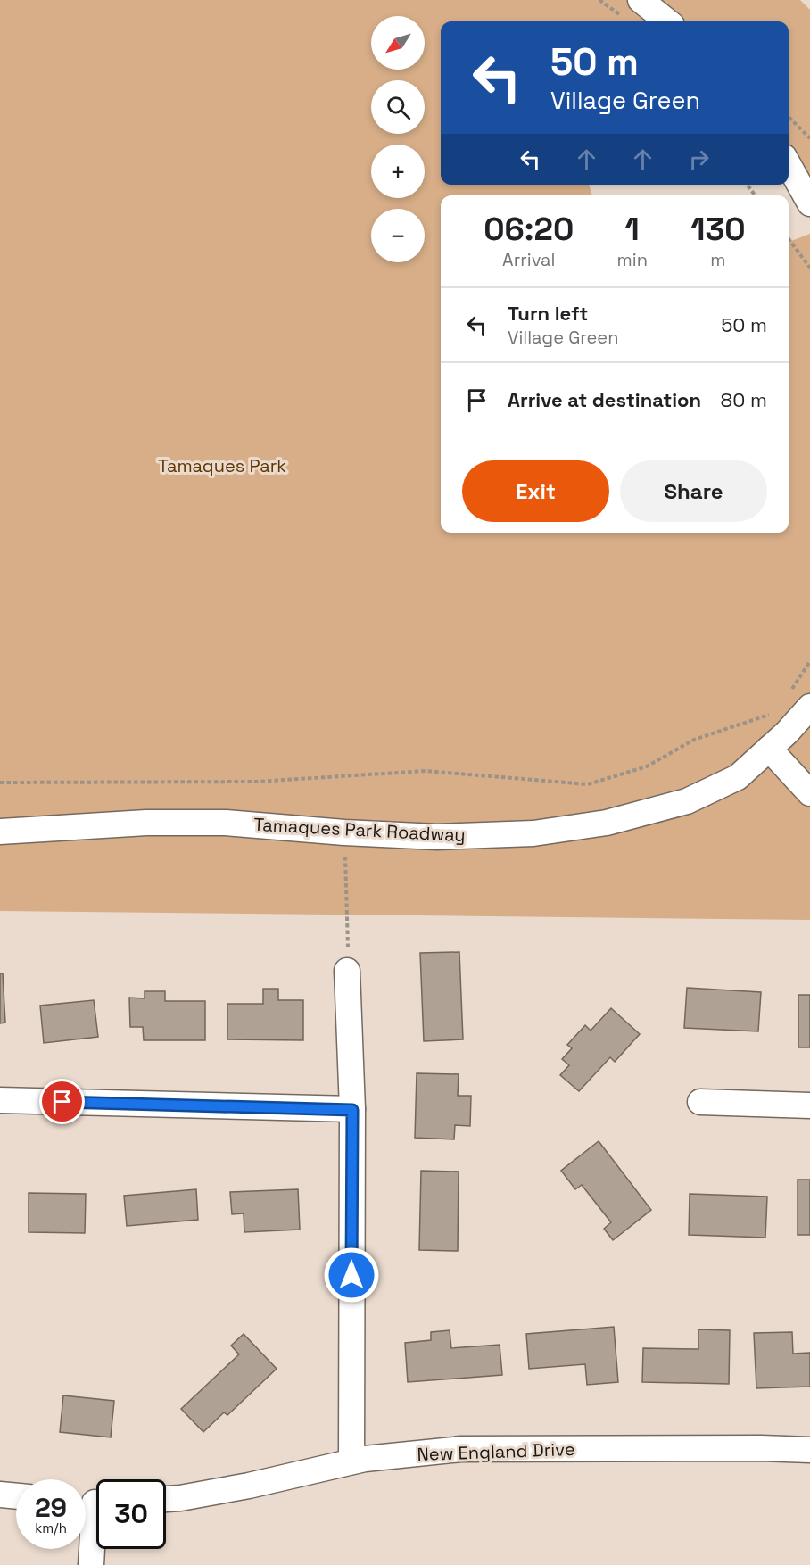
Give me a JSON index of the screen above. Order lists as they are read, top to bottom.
{
  "streets": {
    "street": ["Tamaques Park Roadway", "New England Drive"]
  },
  "parks": ["Tamaques Park"],
  "north": "bottom left",
  "page": {
    "map_buttons": ["+", "−"],
    "turn": ["50 m", "Village Green"],
    "eta": [
      "06:20",
      "Arrival",
      "1",
      "min",
      "130",
      "m"
    ],
    "list": [
      {
        "name": "Turn left",
        "note": "Village Green",
        "value": "50 m"
      },
      {
        "name": "Arrive at destination",
        "value": "80 m"
      }
    ],
    "buttons": ["Exit", "Share"],
    "speed": "29 km/h",
    "limit": "30"
  }
}
